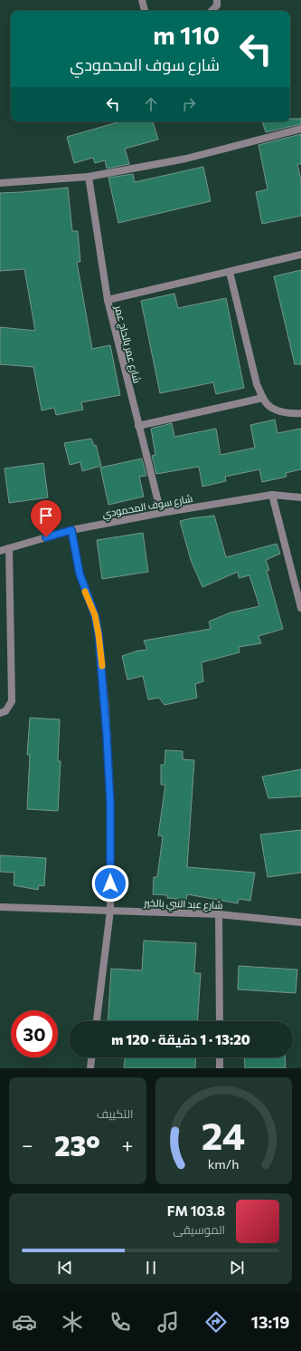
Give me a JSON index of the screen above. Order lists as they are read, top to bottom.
{
  "streets": {
    "street": ["شارع عمر بالحاج عمر", "شارع سوف المحمودي", "شارع عبد النبي بالخير"]
  },
  "crossings": [
    ["شارع عمر بالحاج عمر", "شارع سوف المحمودي"]
  ],
  "page": {
    "turn": ["110 m", "شارع سوف المحمودي"],
    "limit": "30",
    "trip": "13:20 · 1 دقيقة · 120 m",
    "tile": "التكييف",
    "heat": ["−", "23°", "+"],
    "song": ["103.8 FM", "الموسيقى"],
    "tabs": "13:19",
    "gauge": ["24", "km/h"]
  }
}
